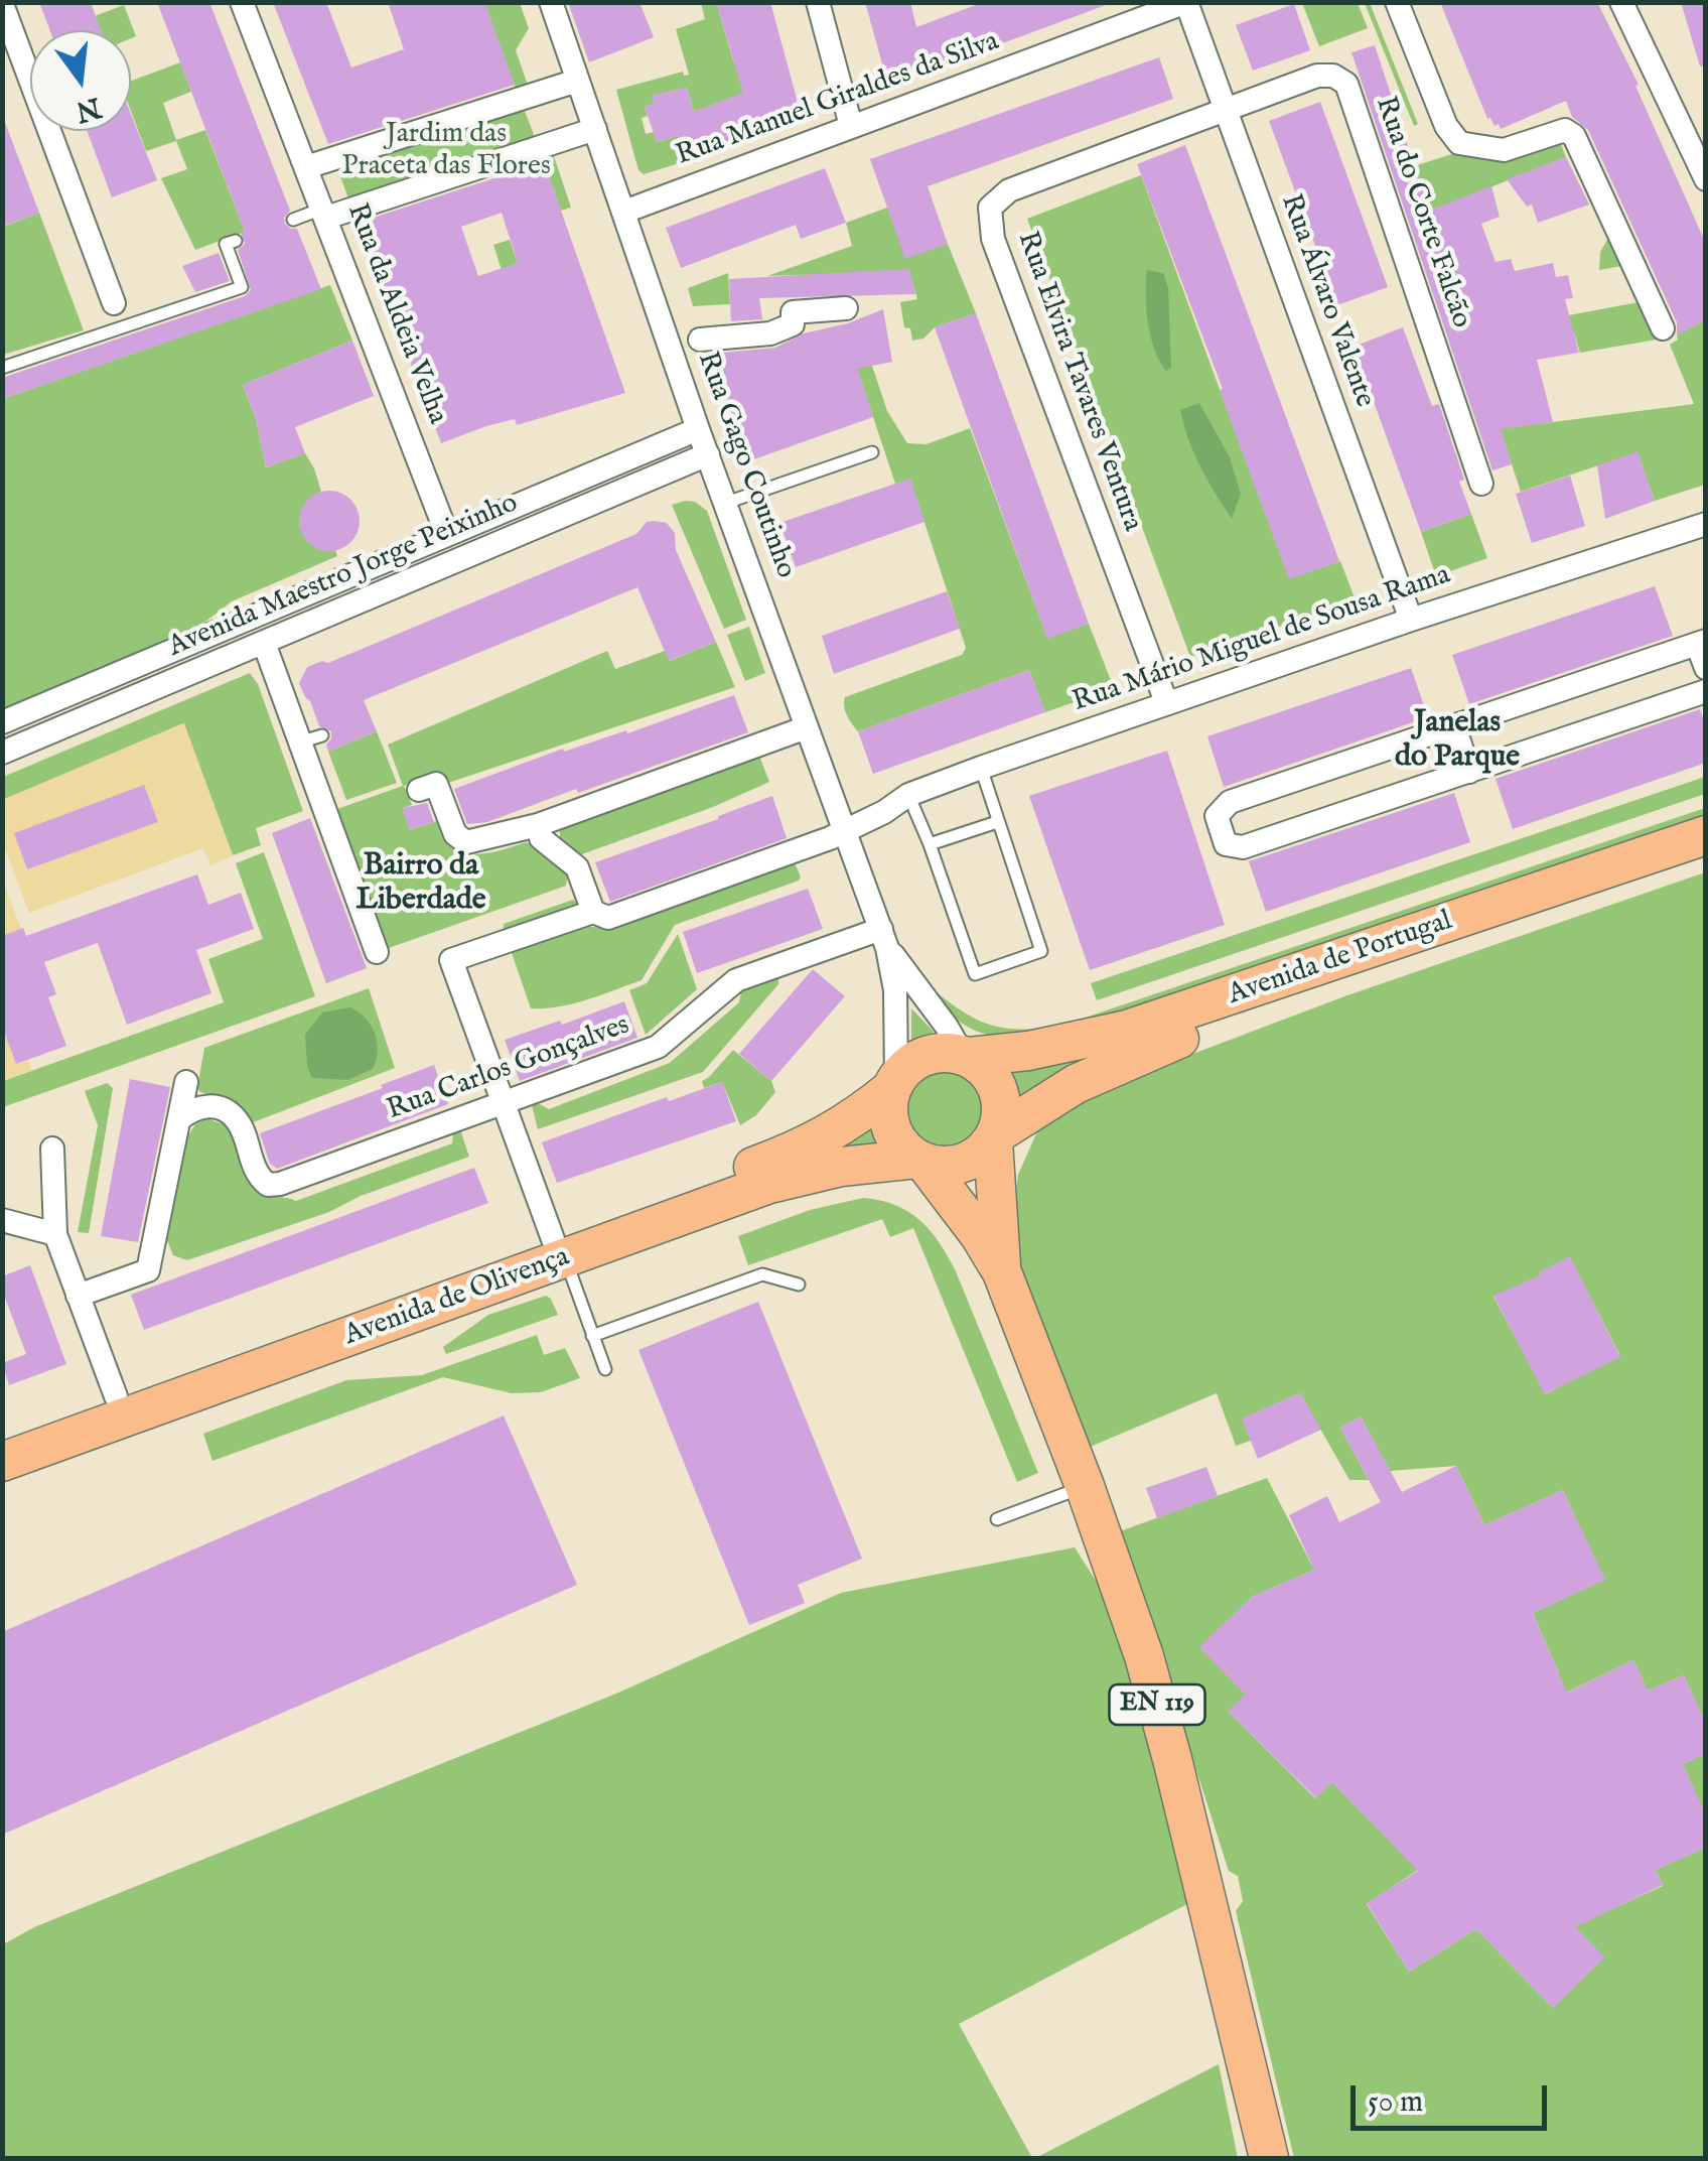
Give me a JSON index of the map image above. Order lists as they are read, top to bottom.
{
  "streets": {
    "main road": ["Avenida de Portugal", "Avenida de Olivença", "EN 119"],
    "street": [
      "Rua Manuel Giraldes da Silva",
      "Rua do Corte Falcão",
      "Rua Álvaro Valente",
      "Rua da Aldeia Velha",
      "Rua Elvira Tavares Ventura",
      "Rua Gago Coutinho",
      "Avenida Maestro Jorge Peixinho",
      "Rua Mário Miguel de Sousa Rama",
      "Rua Carlos Gonçalves"
    ]
  },
  "crossings": [
    ["Rua Manuel Giraldes da Silva", "Rua Álvaro Valente"],
    ["Rua Manuel Giraldes da Silva", "Rua Gago Coutinho"],
    ["Rua do Corte Falcão", "Rua Álvaro Valente"],
    ["Rua do Corte Falcão", "Rua Elvira Tavares Ventura"],
    ["Rua Álvaro Valente", "Rua Elvira Tavares Ventura"],
    ["Rua Álvaro Valente", "Rua Mário Miguel de Sousa Rama"],
    ["Rua da Aldeia Velha", "Avenida Maestro Jorge Peixinho"],
    ["Rua Elvira Tavares Ventura", "Rua Mário Miguel de Sousa Rama"],
    ["Rua Gago Coutinho", "Avenida Maestro Jorge Peixinho"],
    ["Rua Gago Coutinho", "Rua Mário Miguel de Sousa Rama"],
    ["Rua Gago Coutinho", "Avenida de Portugal"],
    ["Rua Gago Coutinho", "Rua Carlos Gonçalves"],
    ["Rua Gago Coutinho", "Avenida de Olivença"],
    ["Rua Gago Coutinho", "EN 119"],
    ["Rua Mário Miguel de Sousa Rama", "Rua Carlos Gonçalves"],
    ["Avenida de Portugal", "Avenida de Olivença"],
    ["Avenida de Portugal", "EN 119"],
    ["Avenida de Olivença", "EN 119"]
  ],
  "districts": ["Janelas do Parque", "Bairro da Liberdade"],
  "parks": ["Jardim das Praceta das Flores"],
  "scale_bar": "50 m",
  "north": "bottom"
}
